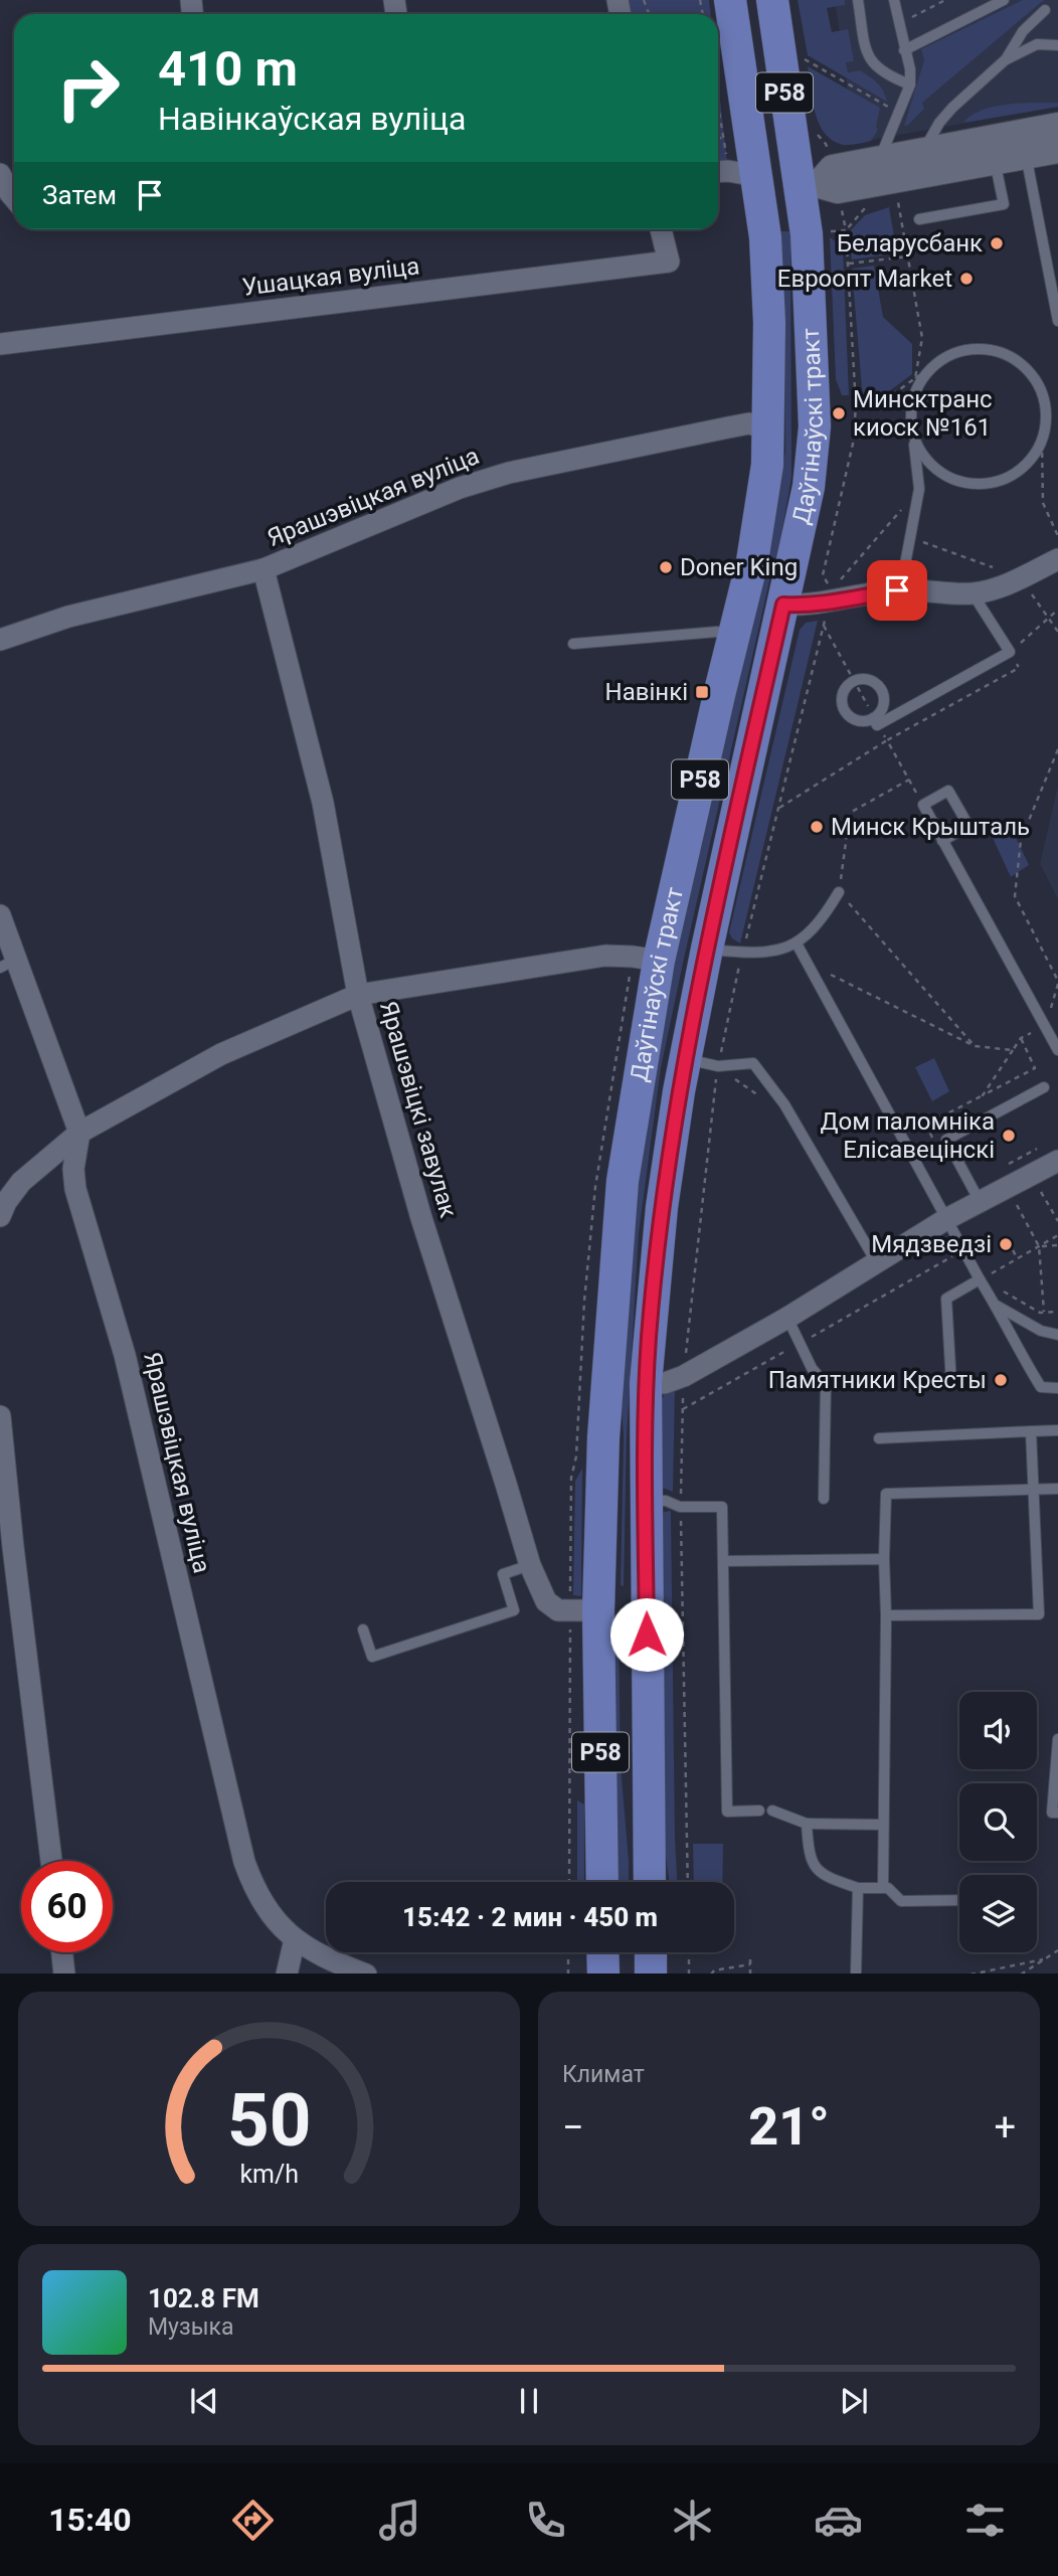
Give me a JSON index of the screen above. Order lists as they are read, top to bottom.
{
  "streets": {
    "main road": ["Р58", "Даўгінаўскі тракт"],
    "street": ["Ушацкая вуліца", "Ярашэвіцкая вуліца", "Ярашэвіцкі завулак"]
  },
  "crossings": [
    ["Даўгінаўскі тракт", "Ярашэвіцкая вуліца"],
    ["Даўгінаўскі тракт", "Ярашэвіцкі завулак"],
    ["Ярашэвіцкая вуліца", "Ярашэвіцкі завулак"]
  ],
  "places": {
    "other": [
      "Беларусбанк",
      "Евроопт Market",
      "Минсктранс киоск №161",
      "Doner King",
      "Минск Крышталь",
      "Дом паломніка Елісавецінскі",
      "Мядзведзі",
      "Памятники Кресты"
    ],
    "transit": ["Навінкі"]
  },
  "page": {
    "turn": ["410 m", "Навінкаўская вуліца"],
    "then": "Затем",
    "limit": "60",
    "trip": "15:42 · 2 мин · 450 m",
    "tile": "Климат",
    "heat": ["−", "21°", "+"],
    "song": ["102.8 FM", "Музыка"],
    "tabs": "15:40",
    "gauge": ["50", "km/h"]
  }
}
